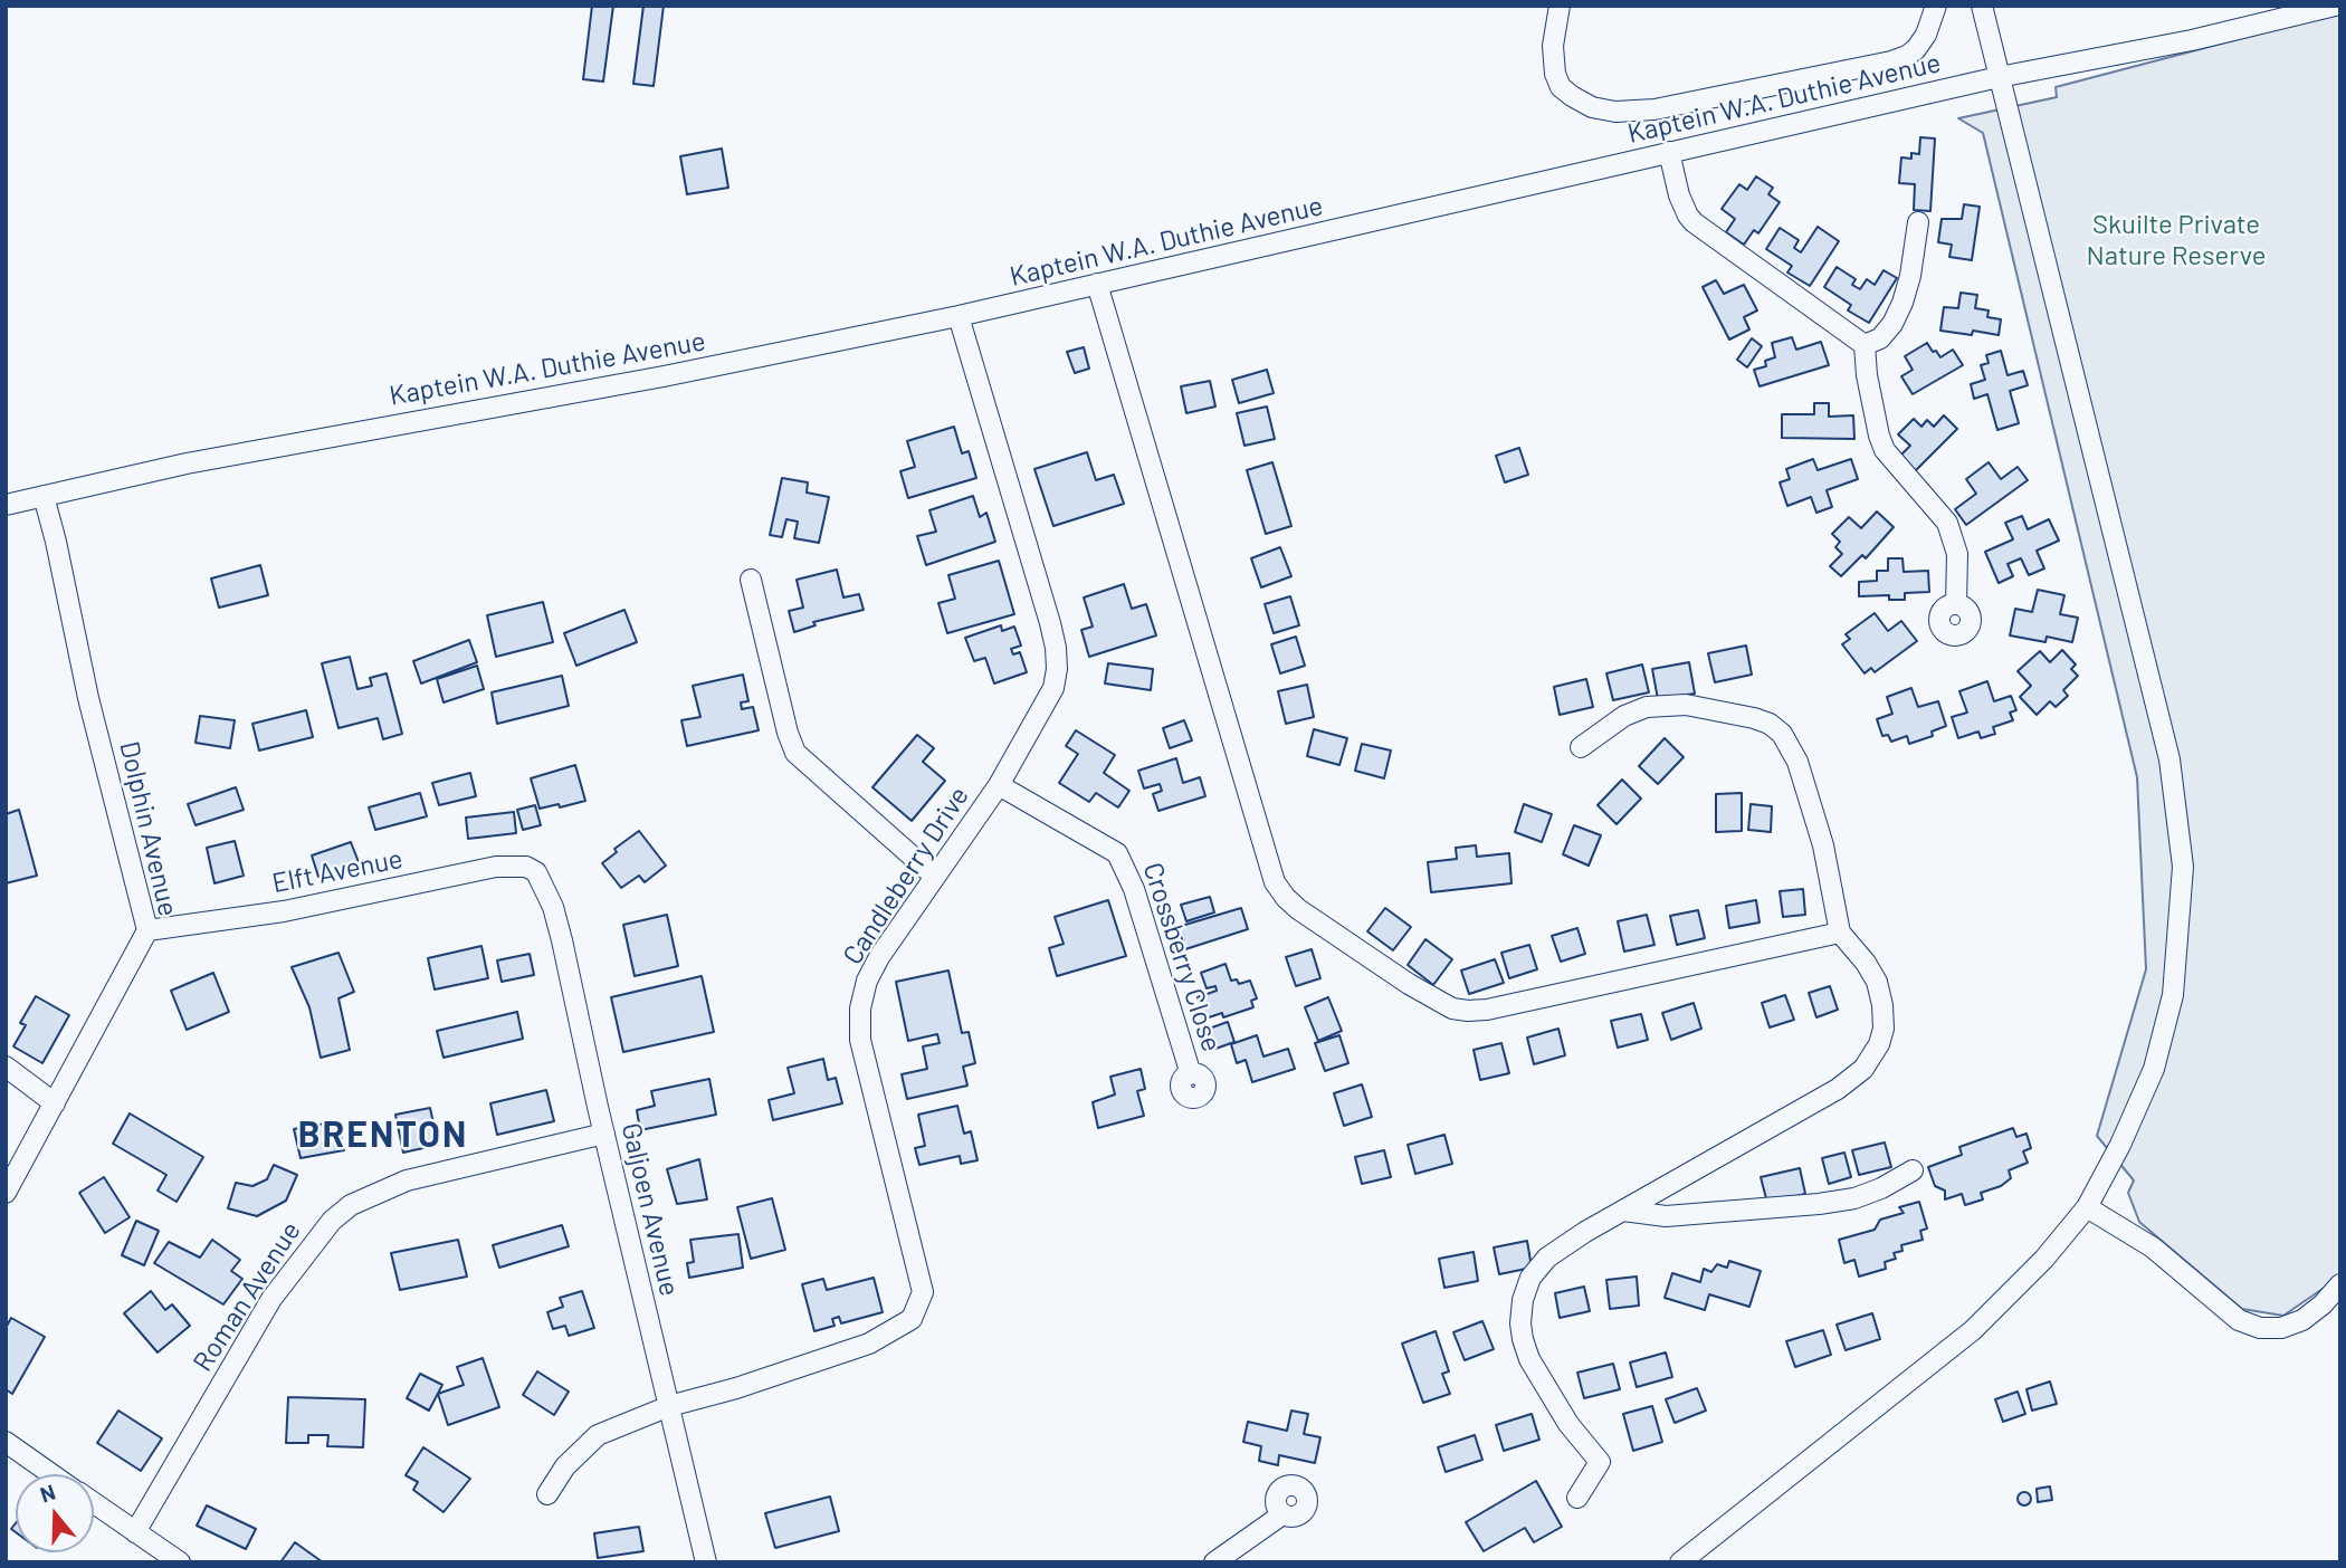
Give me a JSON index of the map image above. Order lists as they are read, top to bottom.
{
  "streets": {
    "street": [
      "Kaptein W.A. Duthie Avenue",
      "Dolphin Avenue",
      "Elft Avenue",
      "Candleberry Drive",
      "Crossberry Close",
      "Galjoen Avenue",
      "Roman Avenue"
    ]
  },
  "crossings": [
    ["Kaptein W.A. Duthie Avenue", "Dolphin Avenue"],
    ["Kaptein W.A. Duthie Avenue", "Candleberry Drive"],
    ["Dolphin Avenue", "Elft Avenue"],
    ["Elft Avenue", "Galjoen Avenue"],
    ["Candleberry Drive", "Crossberry Close"],
    ["Candleberry Drive", "Galjoen Avenue"],
    ["Galjoen Avenue", "Roman Avenue"]
  ],
  "districts": ["BRENTON"],
  "parks": ["Skuilte Private Nature Reserve"],
  "north": "top"
}
